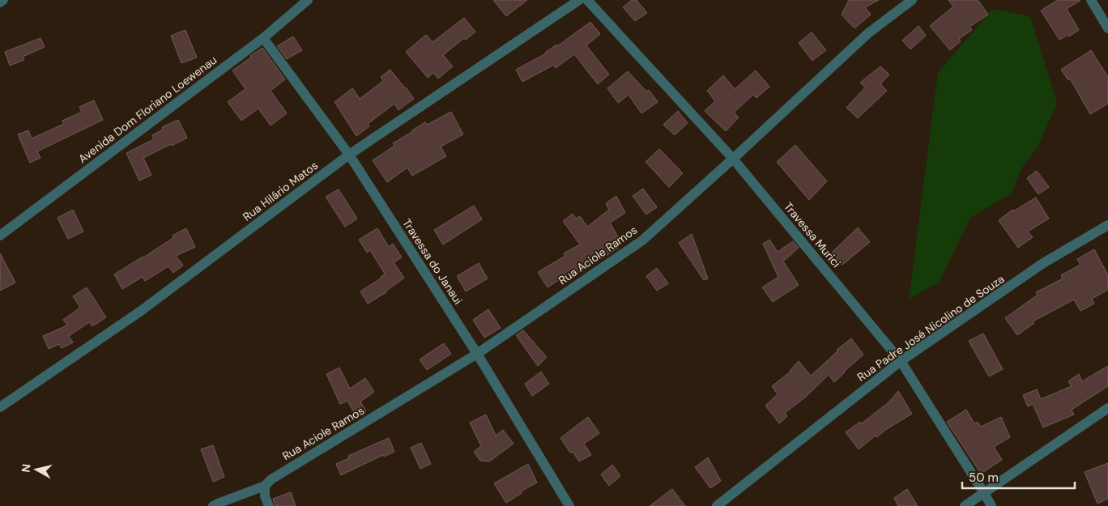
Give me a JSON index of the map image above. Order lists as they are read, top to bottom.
{
  "streets": {
    "street": [
      "Avenida Dom Floriano Loewenau",
      "Rua Hilário Matos",
      "Travessa Murici",
      "Rua Aciole Ramos",
      "Travessa do Janaui",
      "Rua Padre José Nicolino de Souza"
    ]
  },
  "crossings": [
    ["Avenida Dom Floriano Loewenau", "Travessa do Janaui"],
    ["Rua Hilário Matos", "Travessa do Janaui"],
    ["Travessa Murici", "Rua Aciole Ramos"],
    ["Travessa Murici", "Rua Padre José Nicolino de Souza"],
    ["Rua Aciole Ramos", "Travessa do Janaui"]
  ],
  "scale_bar": "50 m",
  "north": "left"
}
